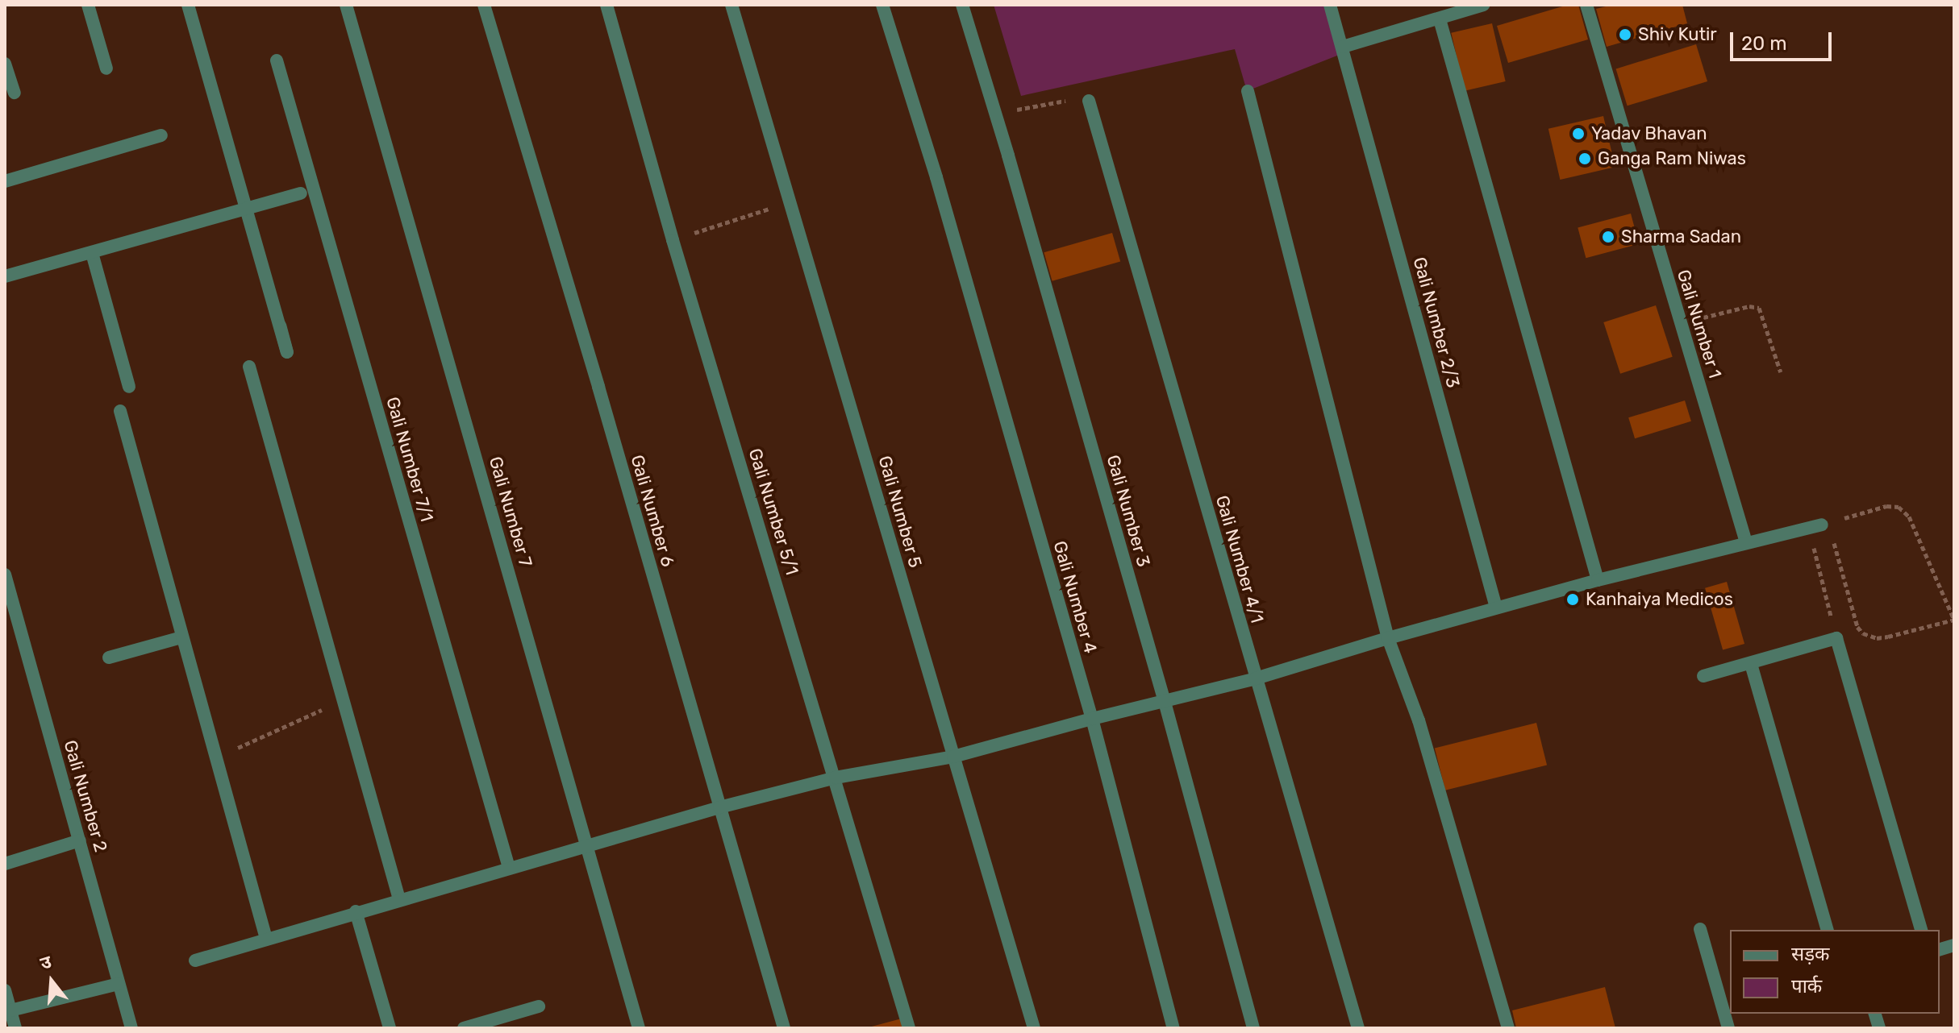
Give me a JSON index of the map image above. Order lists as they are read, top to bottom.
{
  "streets": {
    "street": [
      "Gali Number 2/3",
      "Gali Number 1",
      "Gali Number 7/1",
      "Gali Number 6",
      "Gali Number 3",
      "Gali Number 7",
      "Gali Number 5/1",
      "Gali Number 5",
      "Gali Number 4/1",
      "Gali Number 4",
      "Gali Number 2"
    ]
  },
  "places": [
    "Shiv Kutir",
    "Yadav Bhavan",
    "Ganga Ram Niwas",
    "Sharma Sadan",
    "Kanhaiya Medicos"
  ],
  "legend": ["सड़क", "पार्क"],
  "scale_bar": "20 m",
  "north": "top"
}
